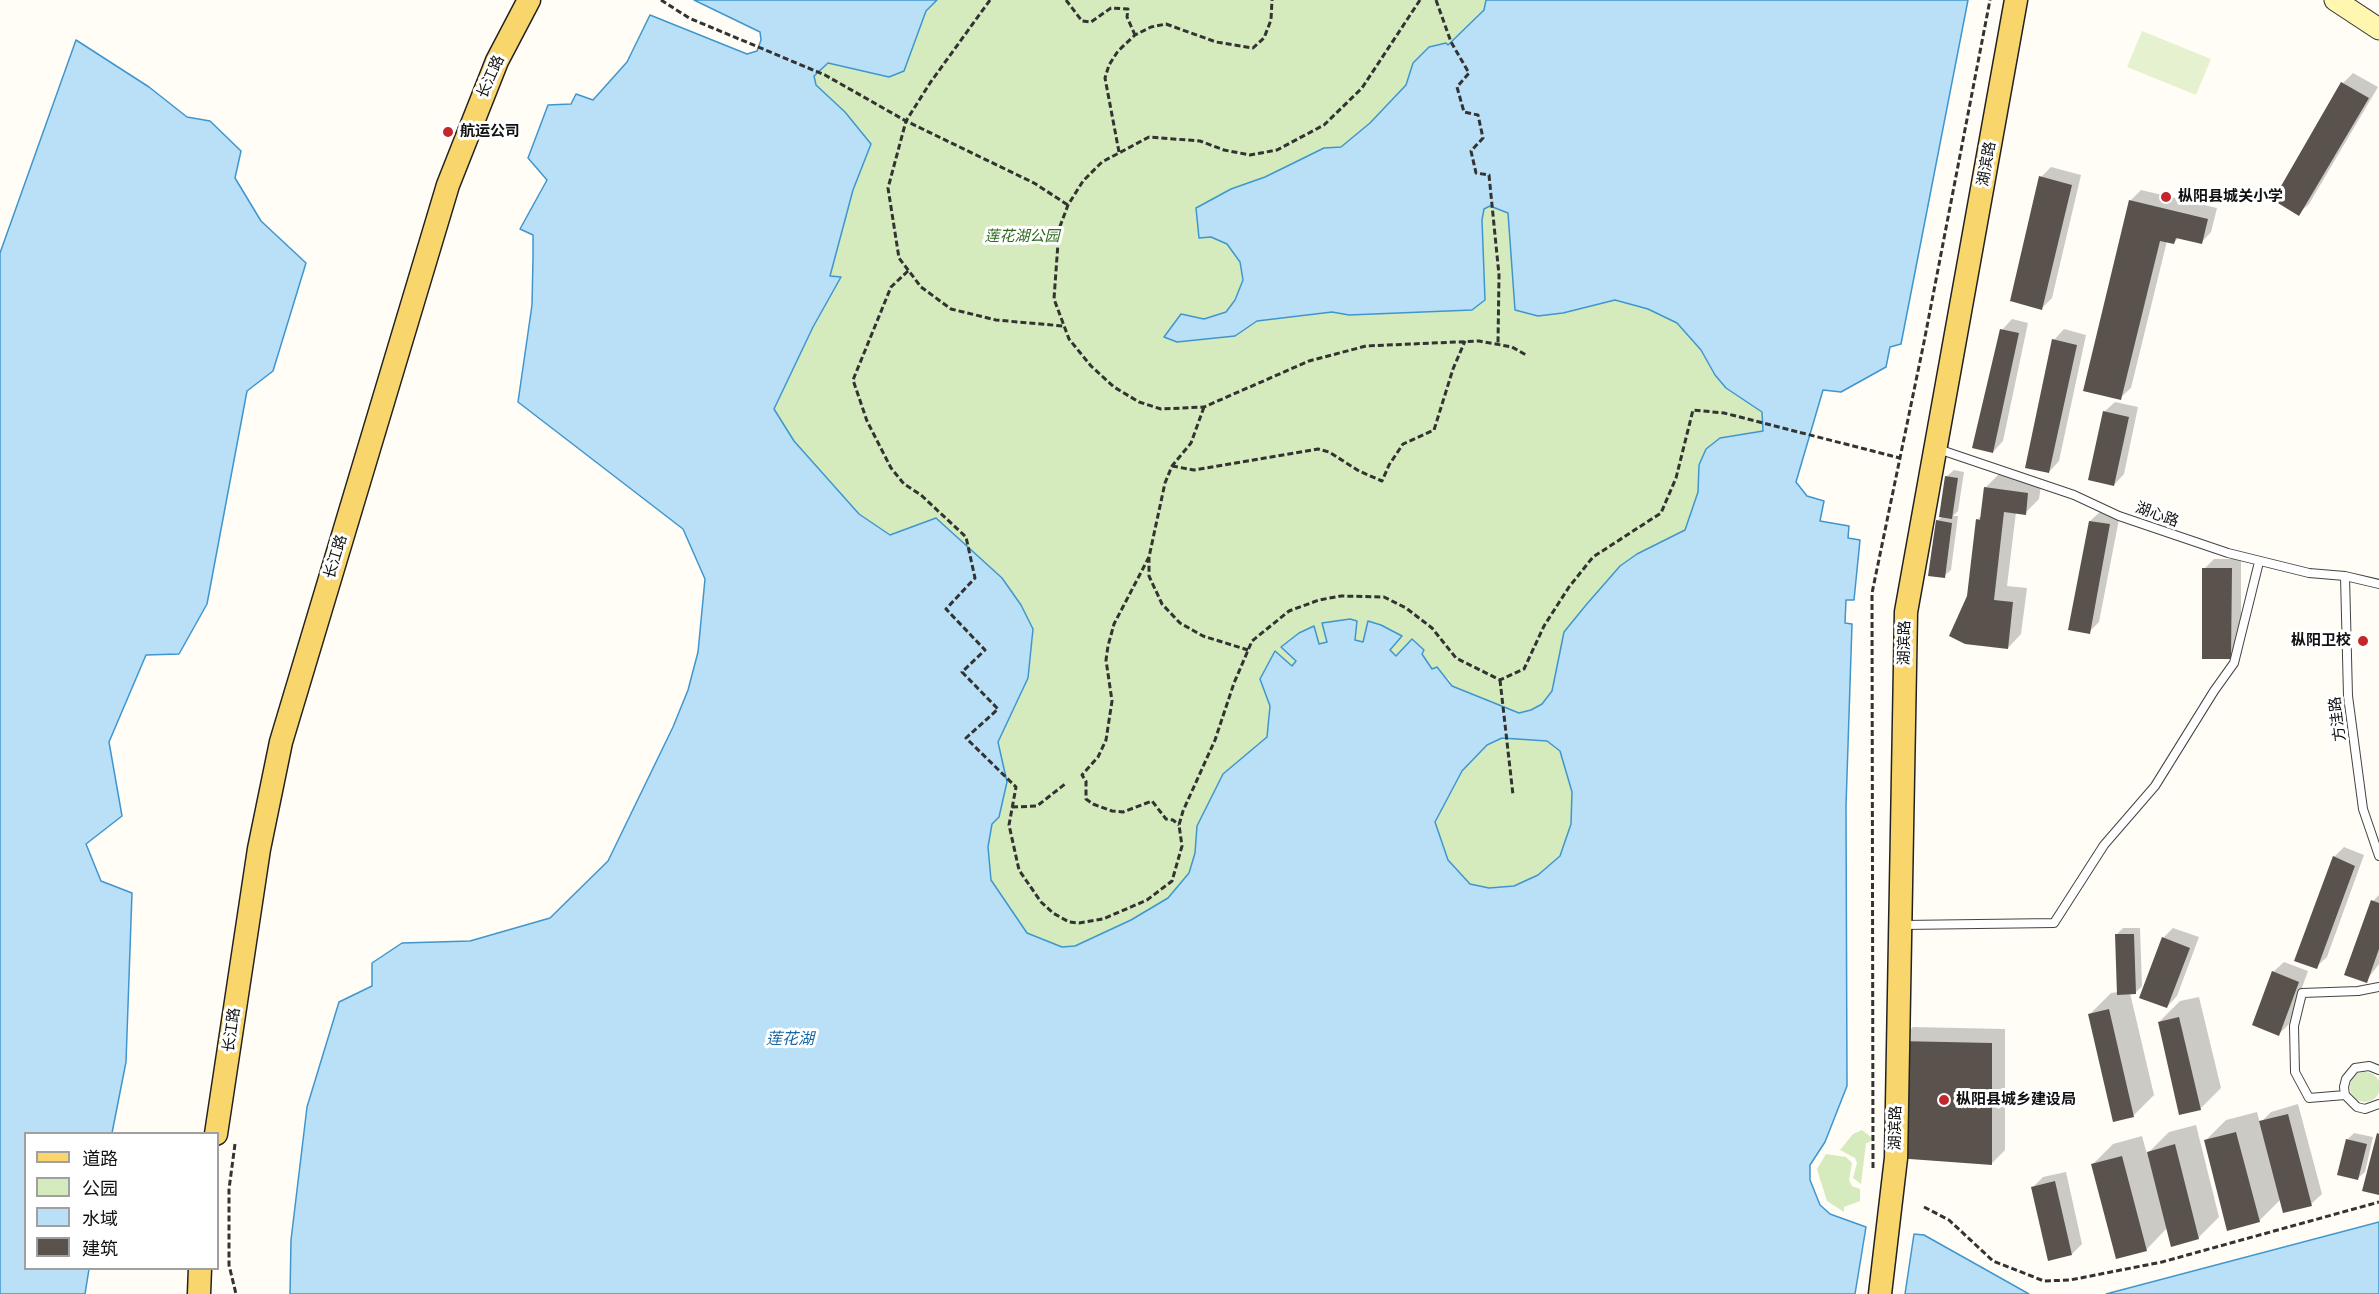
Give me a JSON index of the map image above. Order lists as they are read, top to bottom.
{
  "streets": {
    "main road": ["长江路", "湖滨路"],
    "lane": ["湖心路", "方洼路"]
  },
  "crossings": [
    ["湖滨路", "湖心路"],
    ["湖心路", "方洼路"]
  ],
  "water": ["莲花湖"],
  "parks": ["莲花湖公园"],
  "places": [
    "航运公司",
    "枞阳县城关小学",
    "枞阳卫校",
    "枞阳县城乡建设局"
  ],
  "legend": [
    "道路",
    "公园",
    "水域",
    "建筑"
  ]
}
